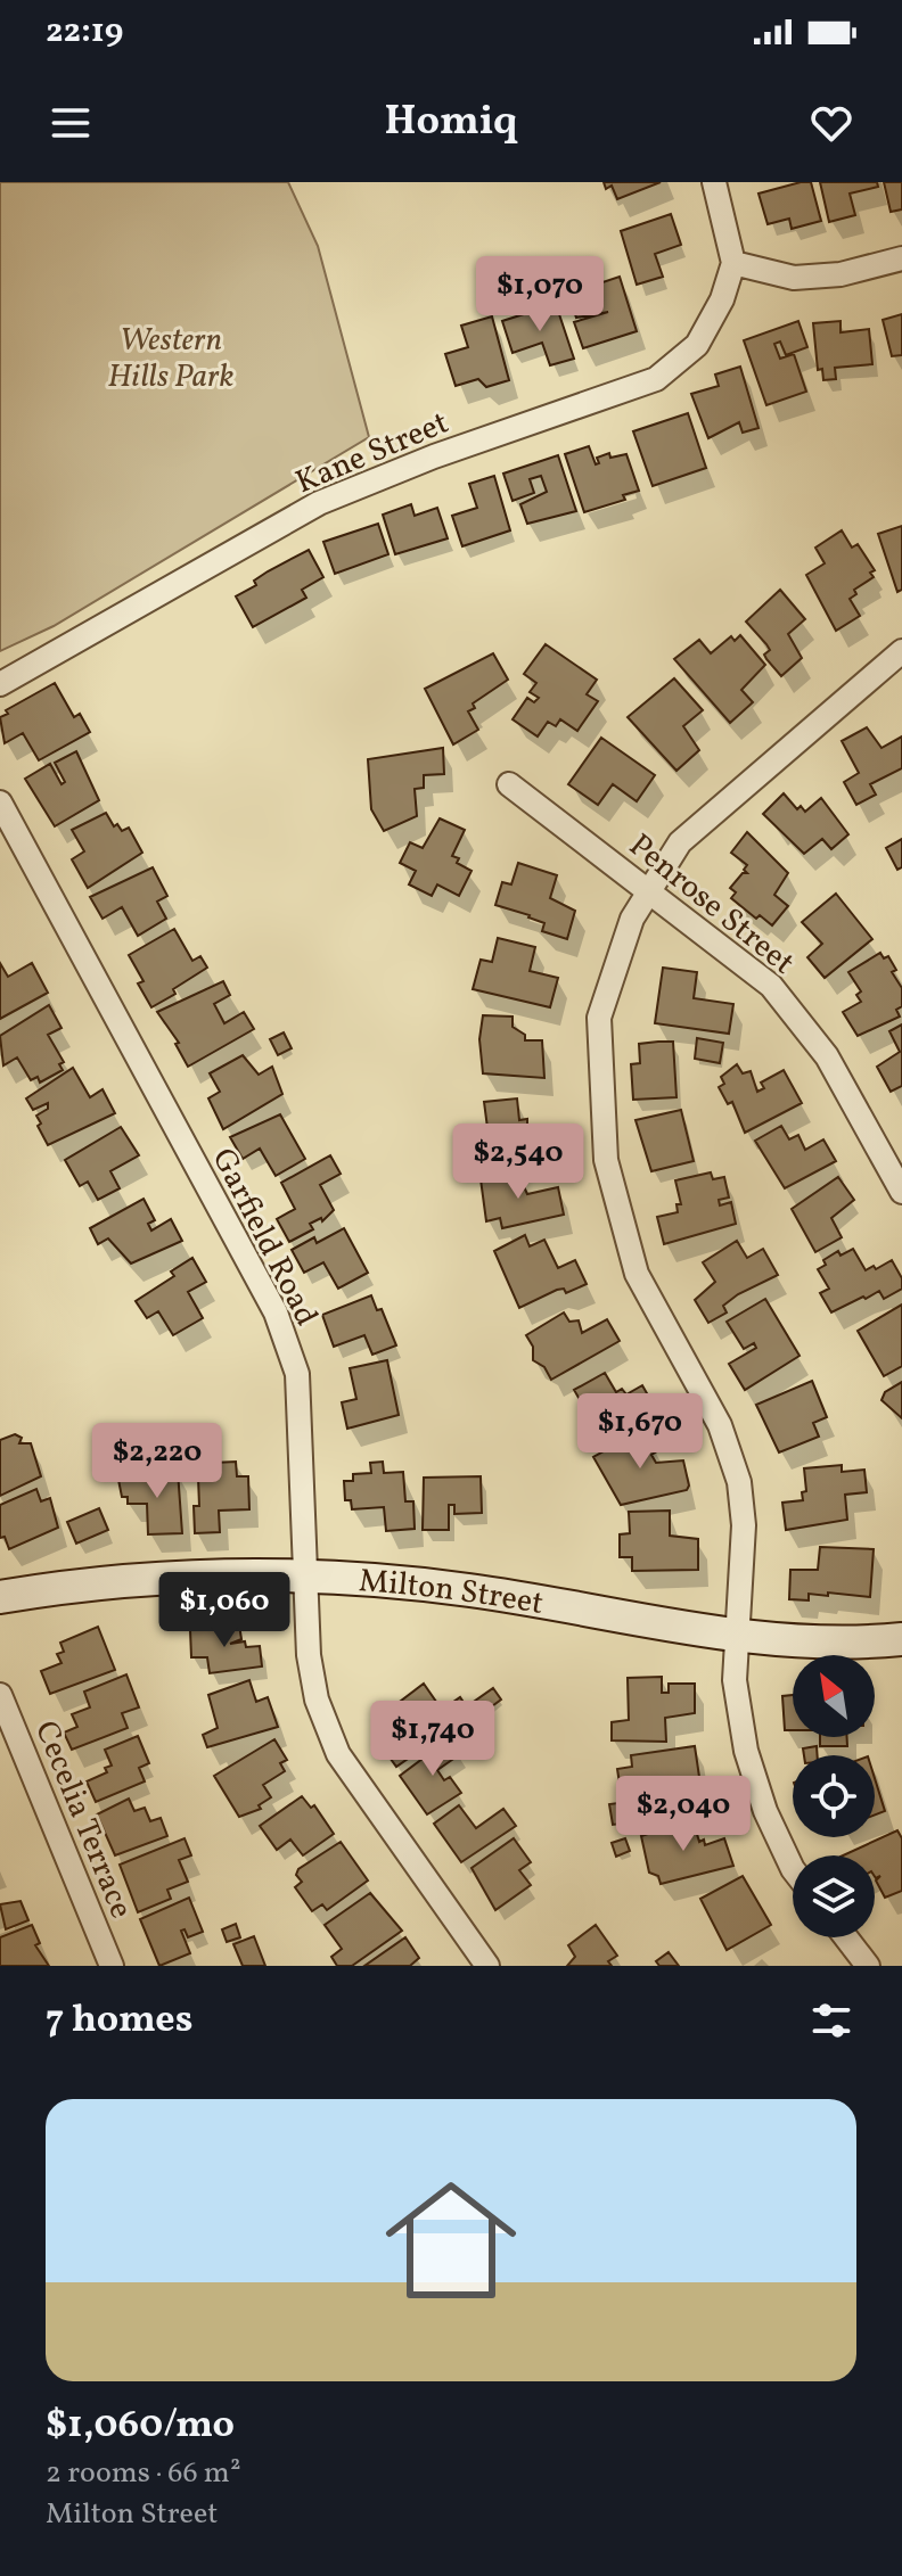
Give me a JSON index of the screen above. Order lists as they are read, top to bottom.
{
  "streets": {
    "main road": ["Milton Street"],
    "street": [
      "Kane Street",
      "Penrose Street",
      "Garfield Road",
      "Cecelia Terrace"
    ]
  },
  "crossings": [
    ["Garfield Road", "Milton Street"]
  ],
  "parks": ["Western Hills Park"],
  "north": "top left",
  "page": {
    "status": "22:19",
    "header": "Homiq",
    "price": [
      "$1,070",
      "$2,540",
      "$1,670",
      "$2,220",
      "$1,060",
      "$1,740",
      "$2,040"
    ],
    "heading": "7 homes",
    "list": [
      {
        "name": "$1,060/mo",
        "note": "2 rooms · 66 m² · Milton Street"
      }
    ]
  }
}
